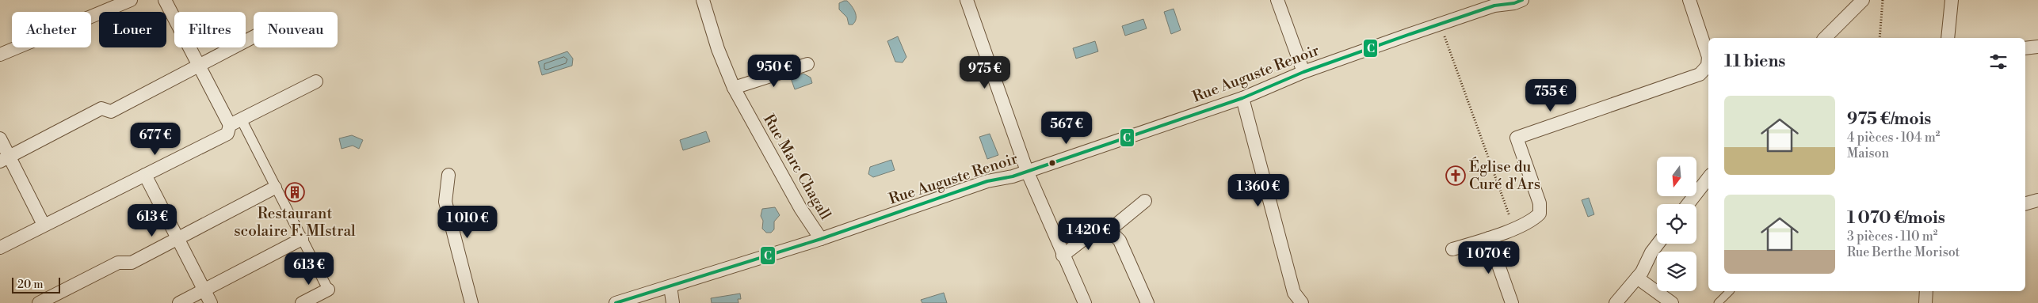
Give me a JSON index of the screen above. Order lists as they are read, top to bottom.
{
  "streets": {
    "street": ["Rue Auguste Renoir", "Rue Marc Chagall"]
  },
  "crossings": [
    ["Rue Auguste Renoir", "Rue Marc Chagall"]
  ],
  "places": {
    "church": ["Église du Curé d'Ars"],
    "building": ["Restaurant scolaire F. MIstral"]
  },
  "lines": ["transit line C"],
  "scale_bar": "20 m",
  "north": "bottom",
  "page": {
    "chip": [
      "Acheter",
      "Louer",
      "Filtres",
      "Nouveau"
    ],
    "heading": "11 biens",
    "price": [
      "950 €",
      "975 €",
      "755 €",
      "567 €",
      "677 €",
      "1 360 €",
      "613 €",
      "1 010 €",
      "1 420 €",
      "1 070 €",
      "613 €"
    ],
    "list": [
      {
        "name": "975 €/mois",
        "note": "4 pièces · 104 m² · Maison"
      },
      {
        "name": "1 070 €/mois",
        "note": "3 pièces · 110 m² · Rue Berthe Morisot"
      }
    ],
    "scale": "20 m"
  }
}
